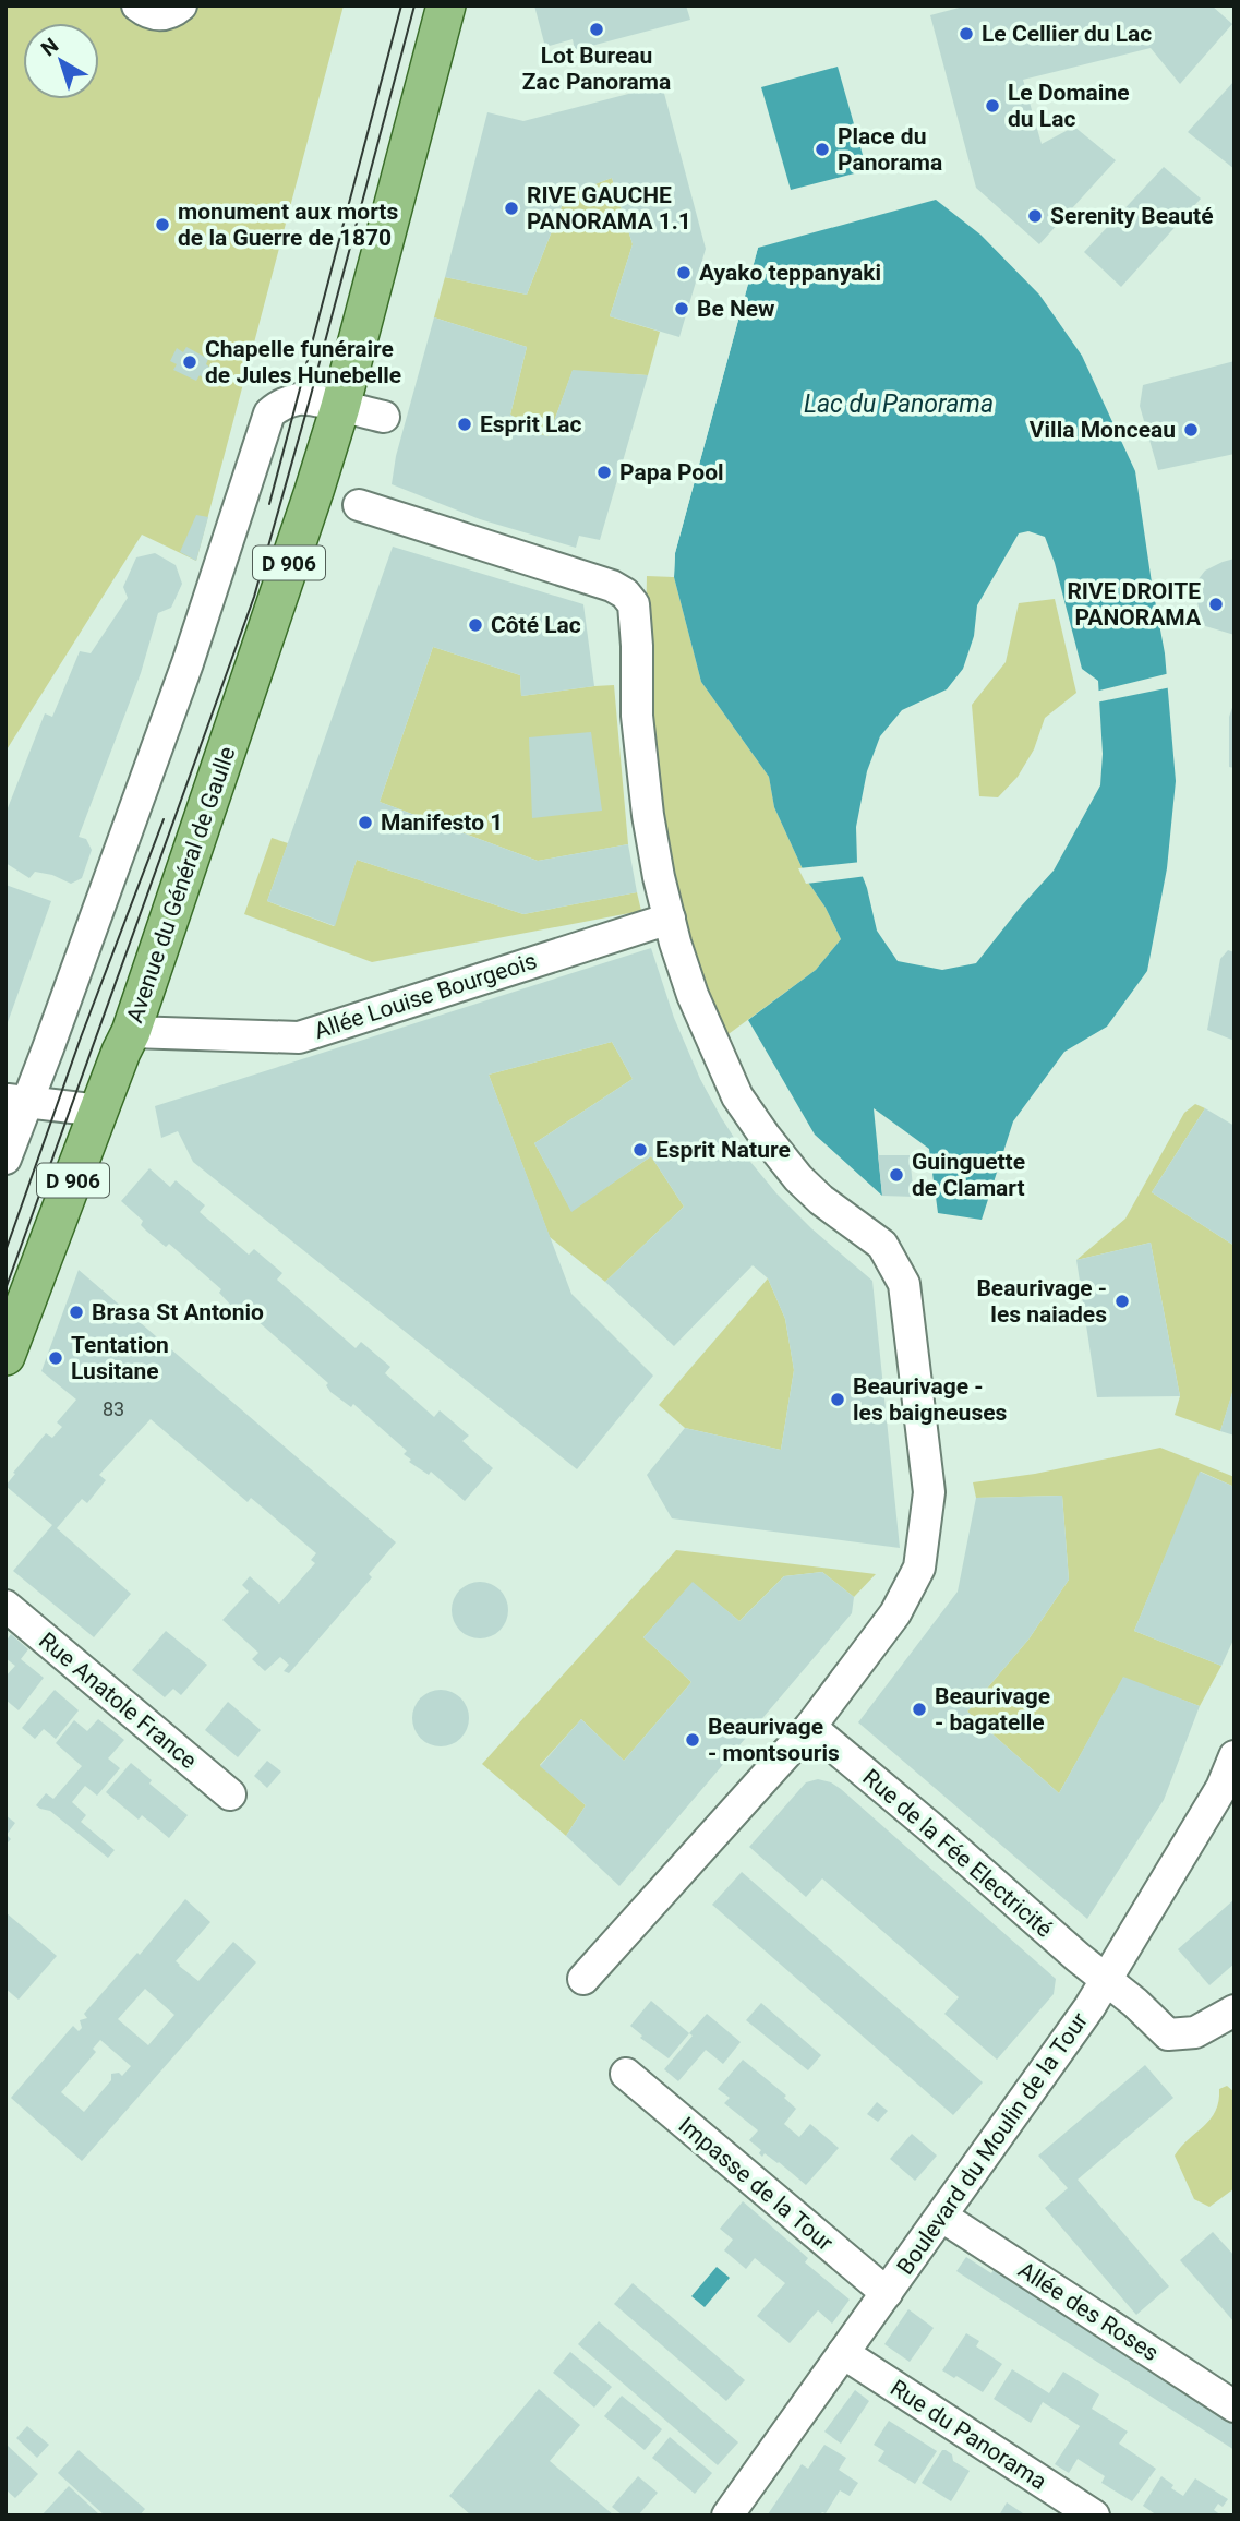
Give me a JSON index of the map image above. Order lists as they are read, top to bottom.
{
  "streets": {
    "main road": ["D 906", "Avenue du Général de Gaulle"],
    "street": [
      "Allée Louise Bourgeois",
      "Rue Anatole France",
      "Rue de la Fée Electricité",
      "Boulevard du Moulin de la Tour",
      "Impasse de la Tour",
      "Allée des Roses",
      "Rue du Panorama"
    ]
  },
  "crossings": [
    ["Avenue du Général de Gaulle", "Allée Louise Bourgeois"],
    ["Rue de la Fée Electricité", "Boulevard du Moulin de la Tour"],
    ["Boulevard du Moulin de la Tour", "Impasse de la Tour"],
    ["Boulevard du Moulin de la Tour", "Allée des Roses"],
    ["Boulevard du Moulin de la Tour", "Rue du Panorama"]
  ],
  "water": ["Lac du Panorama"],
  "places": [
    "Lot Bureau Zac Panorama",
    "Le Cellier du Lac",
    "Le Domaine du Lac",
    "Place du Panorama",
    "RIVE GAUCHE PANORAMA 1.1",
    "Serenity Beauté",
    "monument aux morts de la Guerre de 1870",
    "Ayako teppanyaki",
    "Be New",
    "Chapelle funéraire de Jules Hunebelle",
    "Esprit Lac",
    "Villa Monceau",
    "Papa Pool",
    "RIVE DROITE PANORAMA",
    "Côté Lac",
    "Manifesto 1",
    "Esprit Nature",
    "Guinguette de Clamart",
    "Beaurivage - les naiades",
    "Brasa St Antonio",
    "Tentation Lusitane",
    "Beaurivage - les baigneuses",
    "Beaurivage - bagatelle",
    "Beaurivage - montsouris"
  ],
  "house_numbers": ["83"],
  "north": "top left"
}
